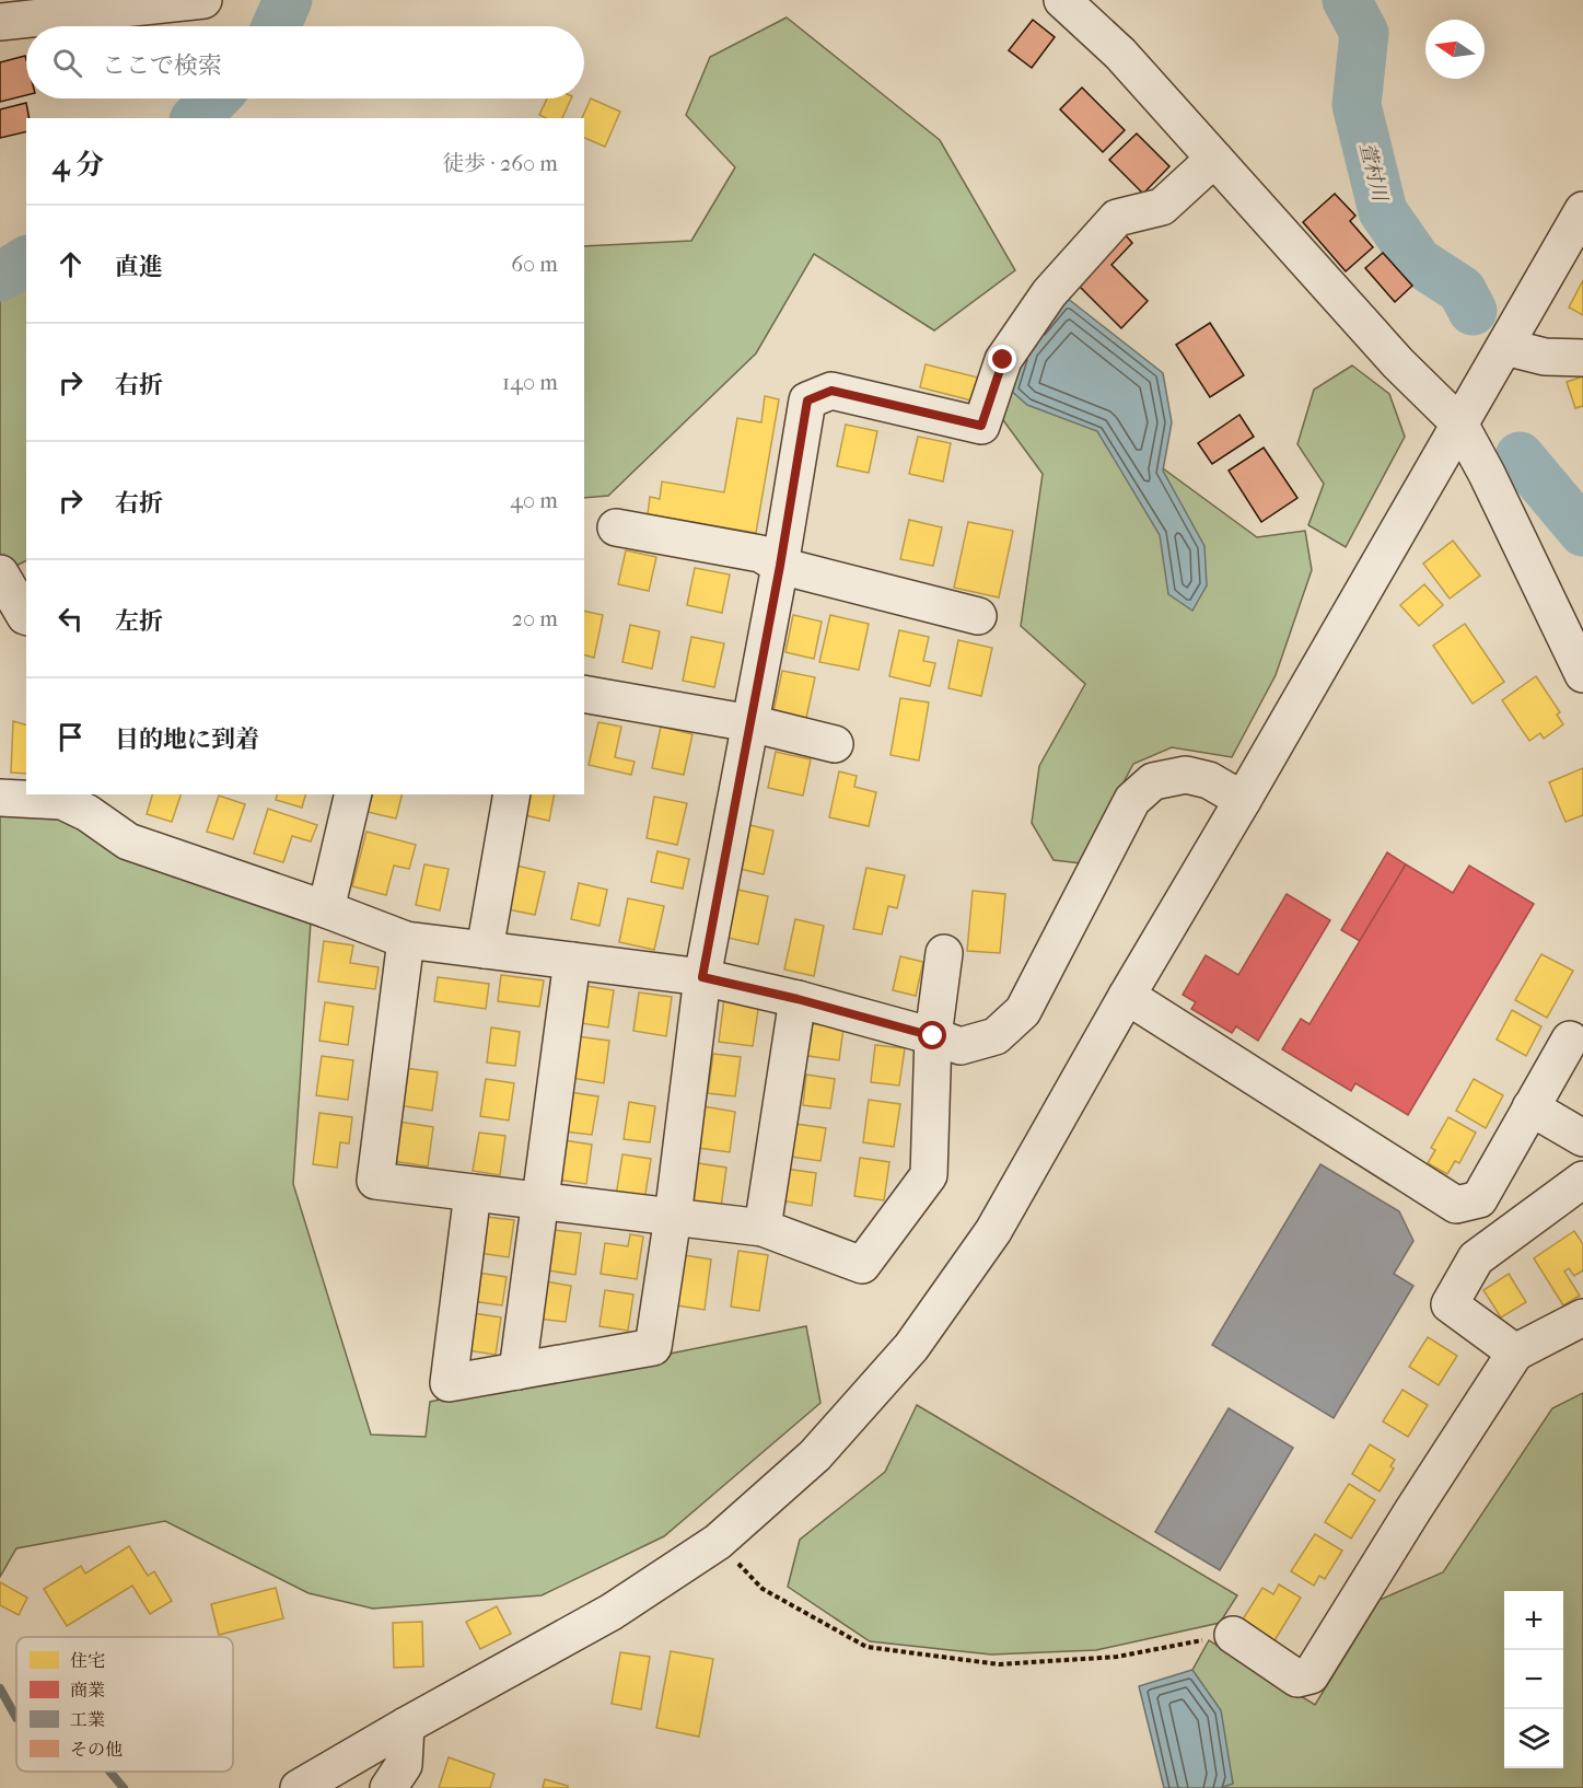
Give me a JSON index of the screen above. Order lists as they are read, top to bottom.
{
  "water": ["萱村川"],
  "legend": [
    "住宅",
    "商業",
    "工業",
    "その他"
  ],
  "north": "left",
  "page": {
    "search": "ここで検索",
    "heading": ["4 分", "徒歩 · 260 m"],
    "list": [
      ["直進", "60 m"],
      ["右折", "140 m"],
      ["右折", "40 m"],
      ["左折", "20 m"],
      "目的地に到着"
    ],
    "map_buttons": ["+", "−"]
  }
}
